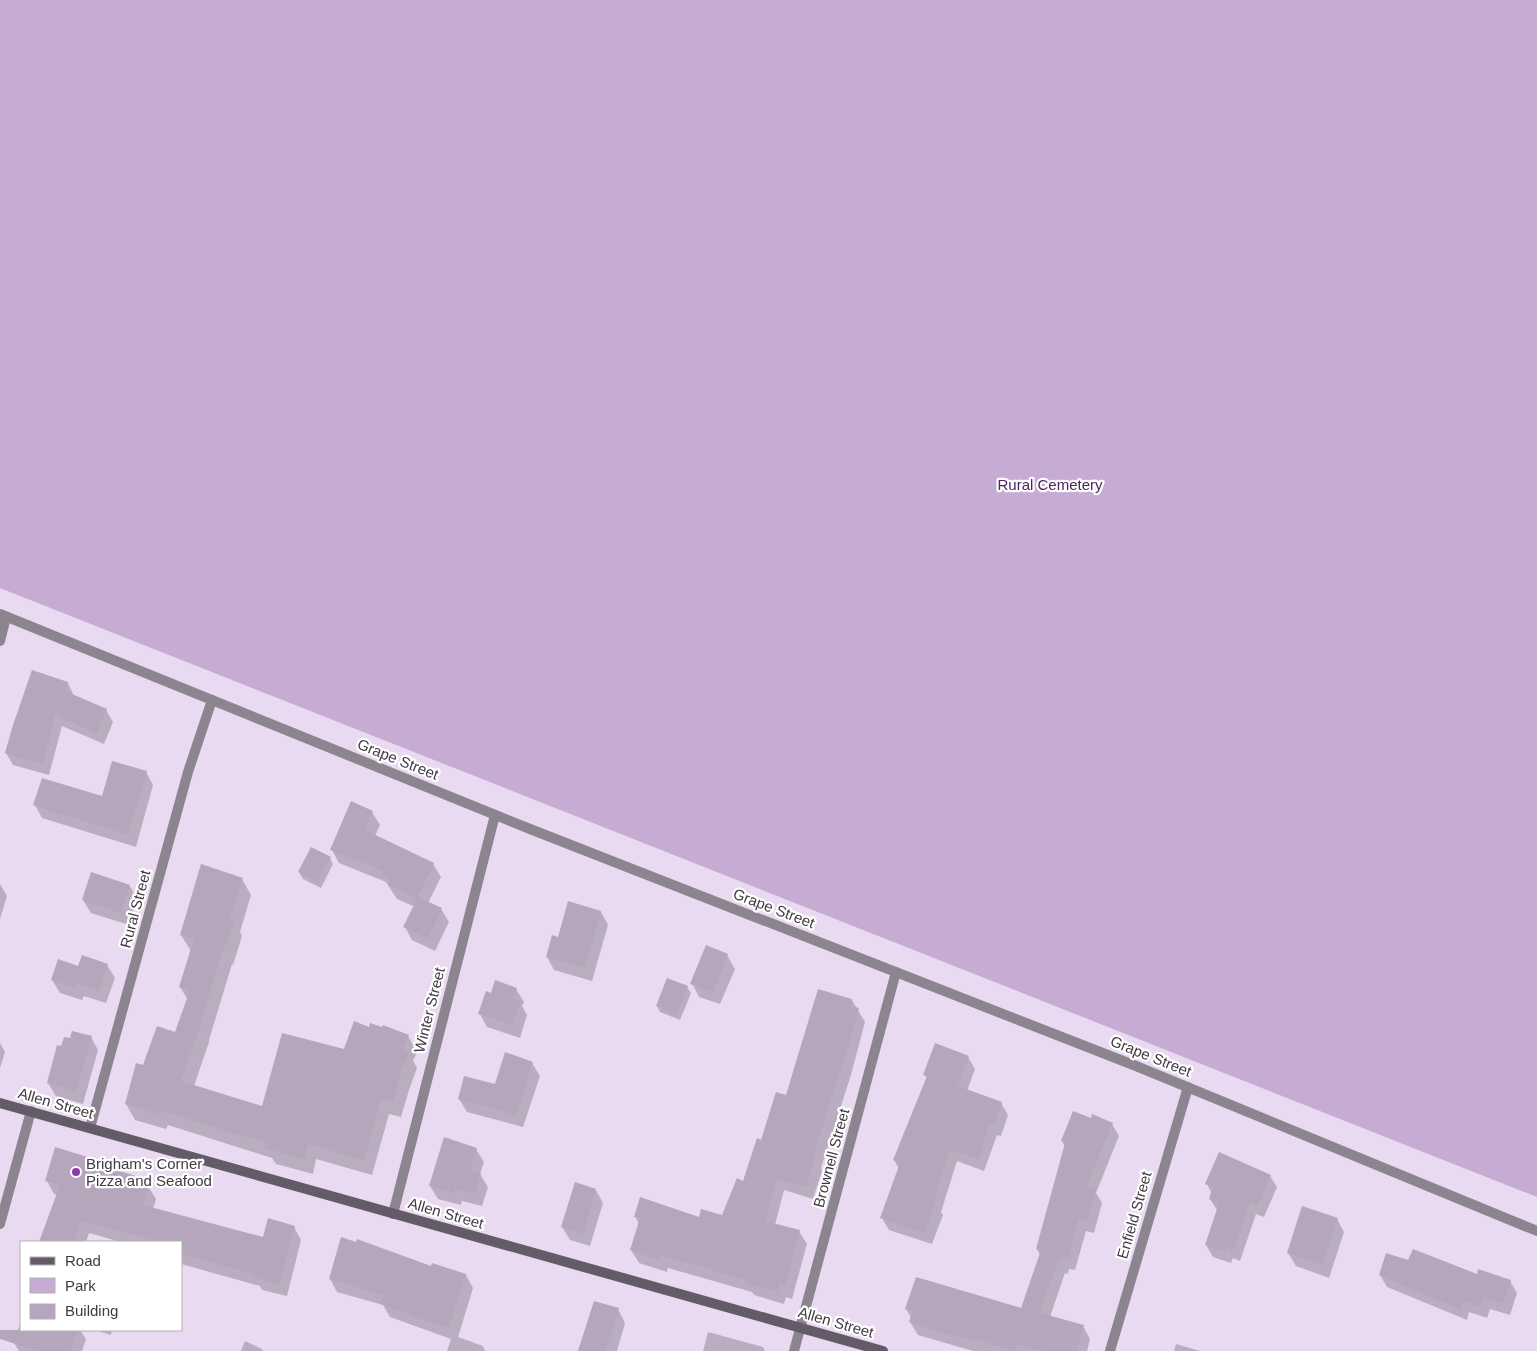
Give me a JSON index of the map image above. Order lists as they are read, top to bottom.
{
  "streets": {
    "street": [
      "Grape Street",
      "Rural Street",
      "Winter Street",
      "Allen Street",
      "Brownell Street",
      "Enfield Street"
    ]
  },
  "crossings": [
    ["Grape Street", "Rural Street"],
    ["Grape Street", "Winter Street"],
    ["Grape Street", "Brownell Street"],
    ["Grape Street", "Enfield Street"],
    ["Rural Street", "Allen Street"],
    ["Winter Street", "Allen Street"],
    ["Allen Street", "Brownell Street"]
  ],
  "parks": ["Rural Cemetery"],
  "places": ["Brigham's Corner Pizza and Seafood"],
  "legend": ["Road", "Park", "Building"]
}
